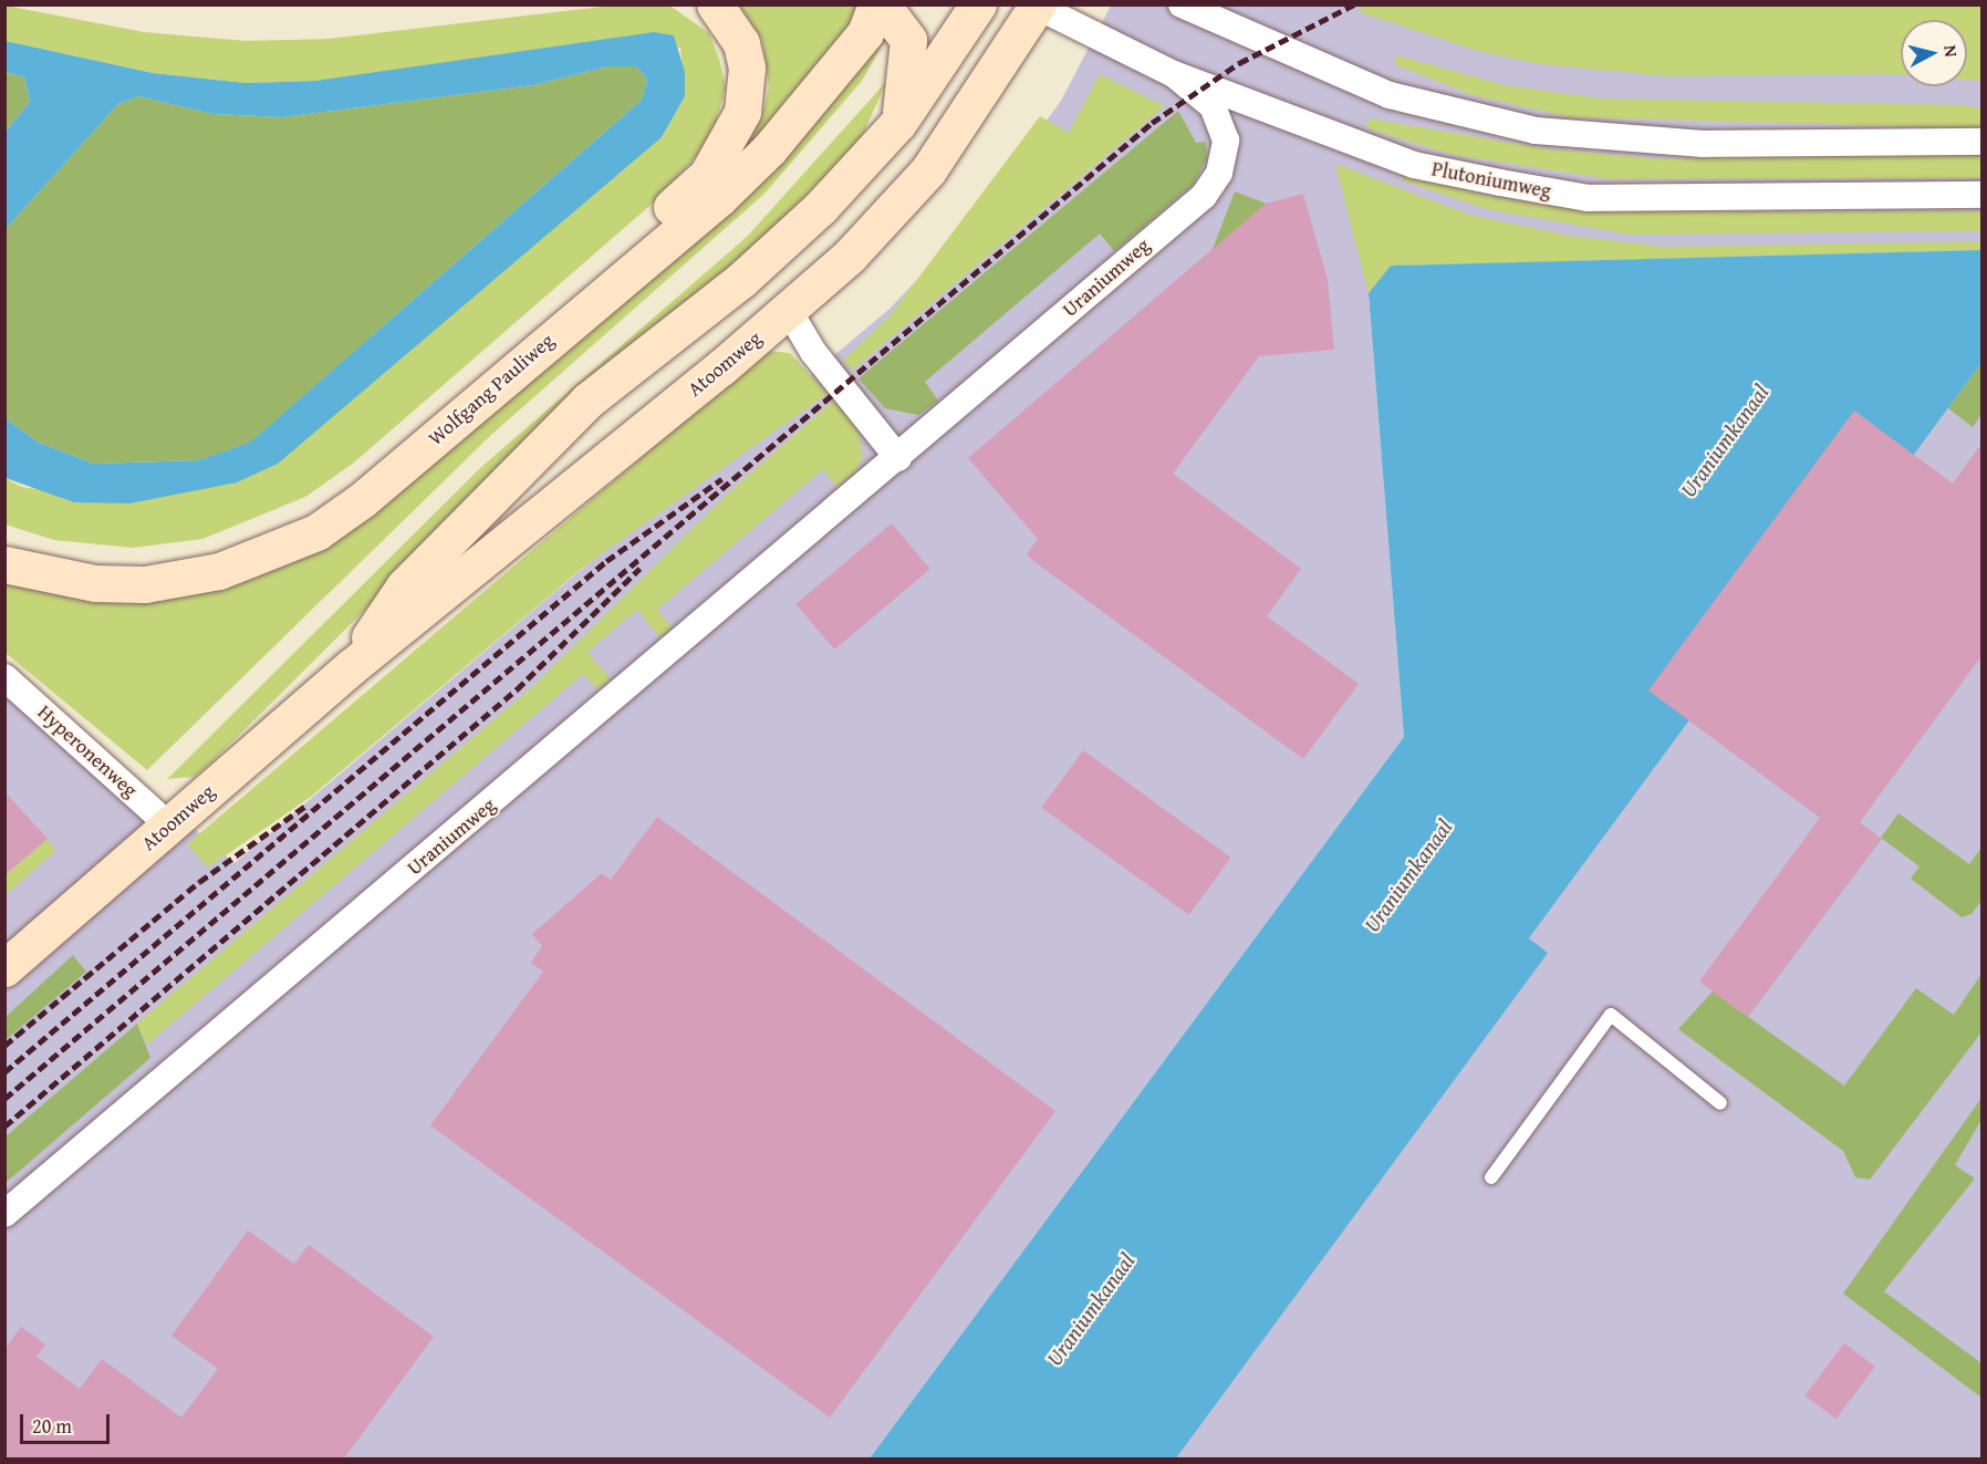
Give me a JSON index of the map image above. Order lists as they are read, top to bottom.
{
  "streets": {
    "street": [
      "Plutoniumweg",
      "Uraniumweg",
      "Atoomweg",
      "Wolfgang Pauliweg",
      "Hyperonenweg"
    ]
  },
  "crossings": [
    ["Plutoniumweg", "Uraniumweg"],
    ["Plutoniumweg", "Atoomweg"],
    ["Atoomweg", "Hyperonenweg"]
  ],
  "water": ["Uraniumkanaal"],
  "scale_bar": "20 m",
  "north": "right"
}
